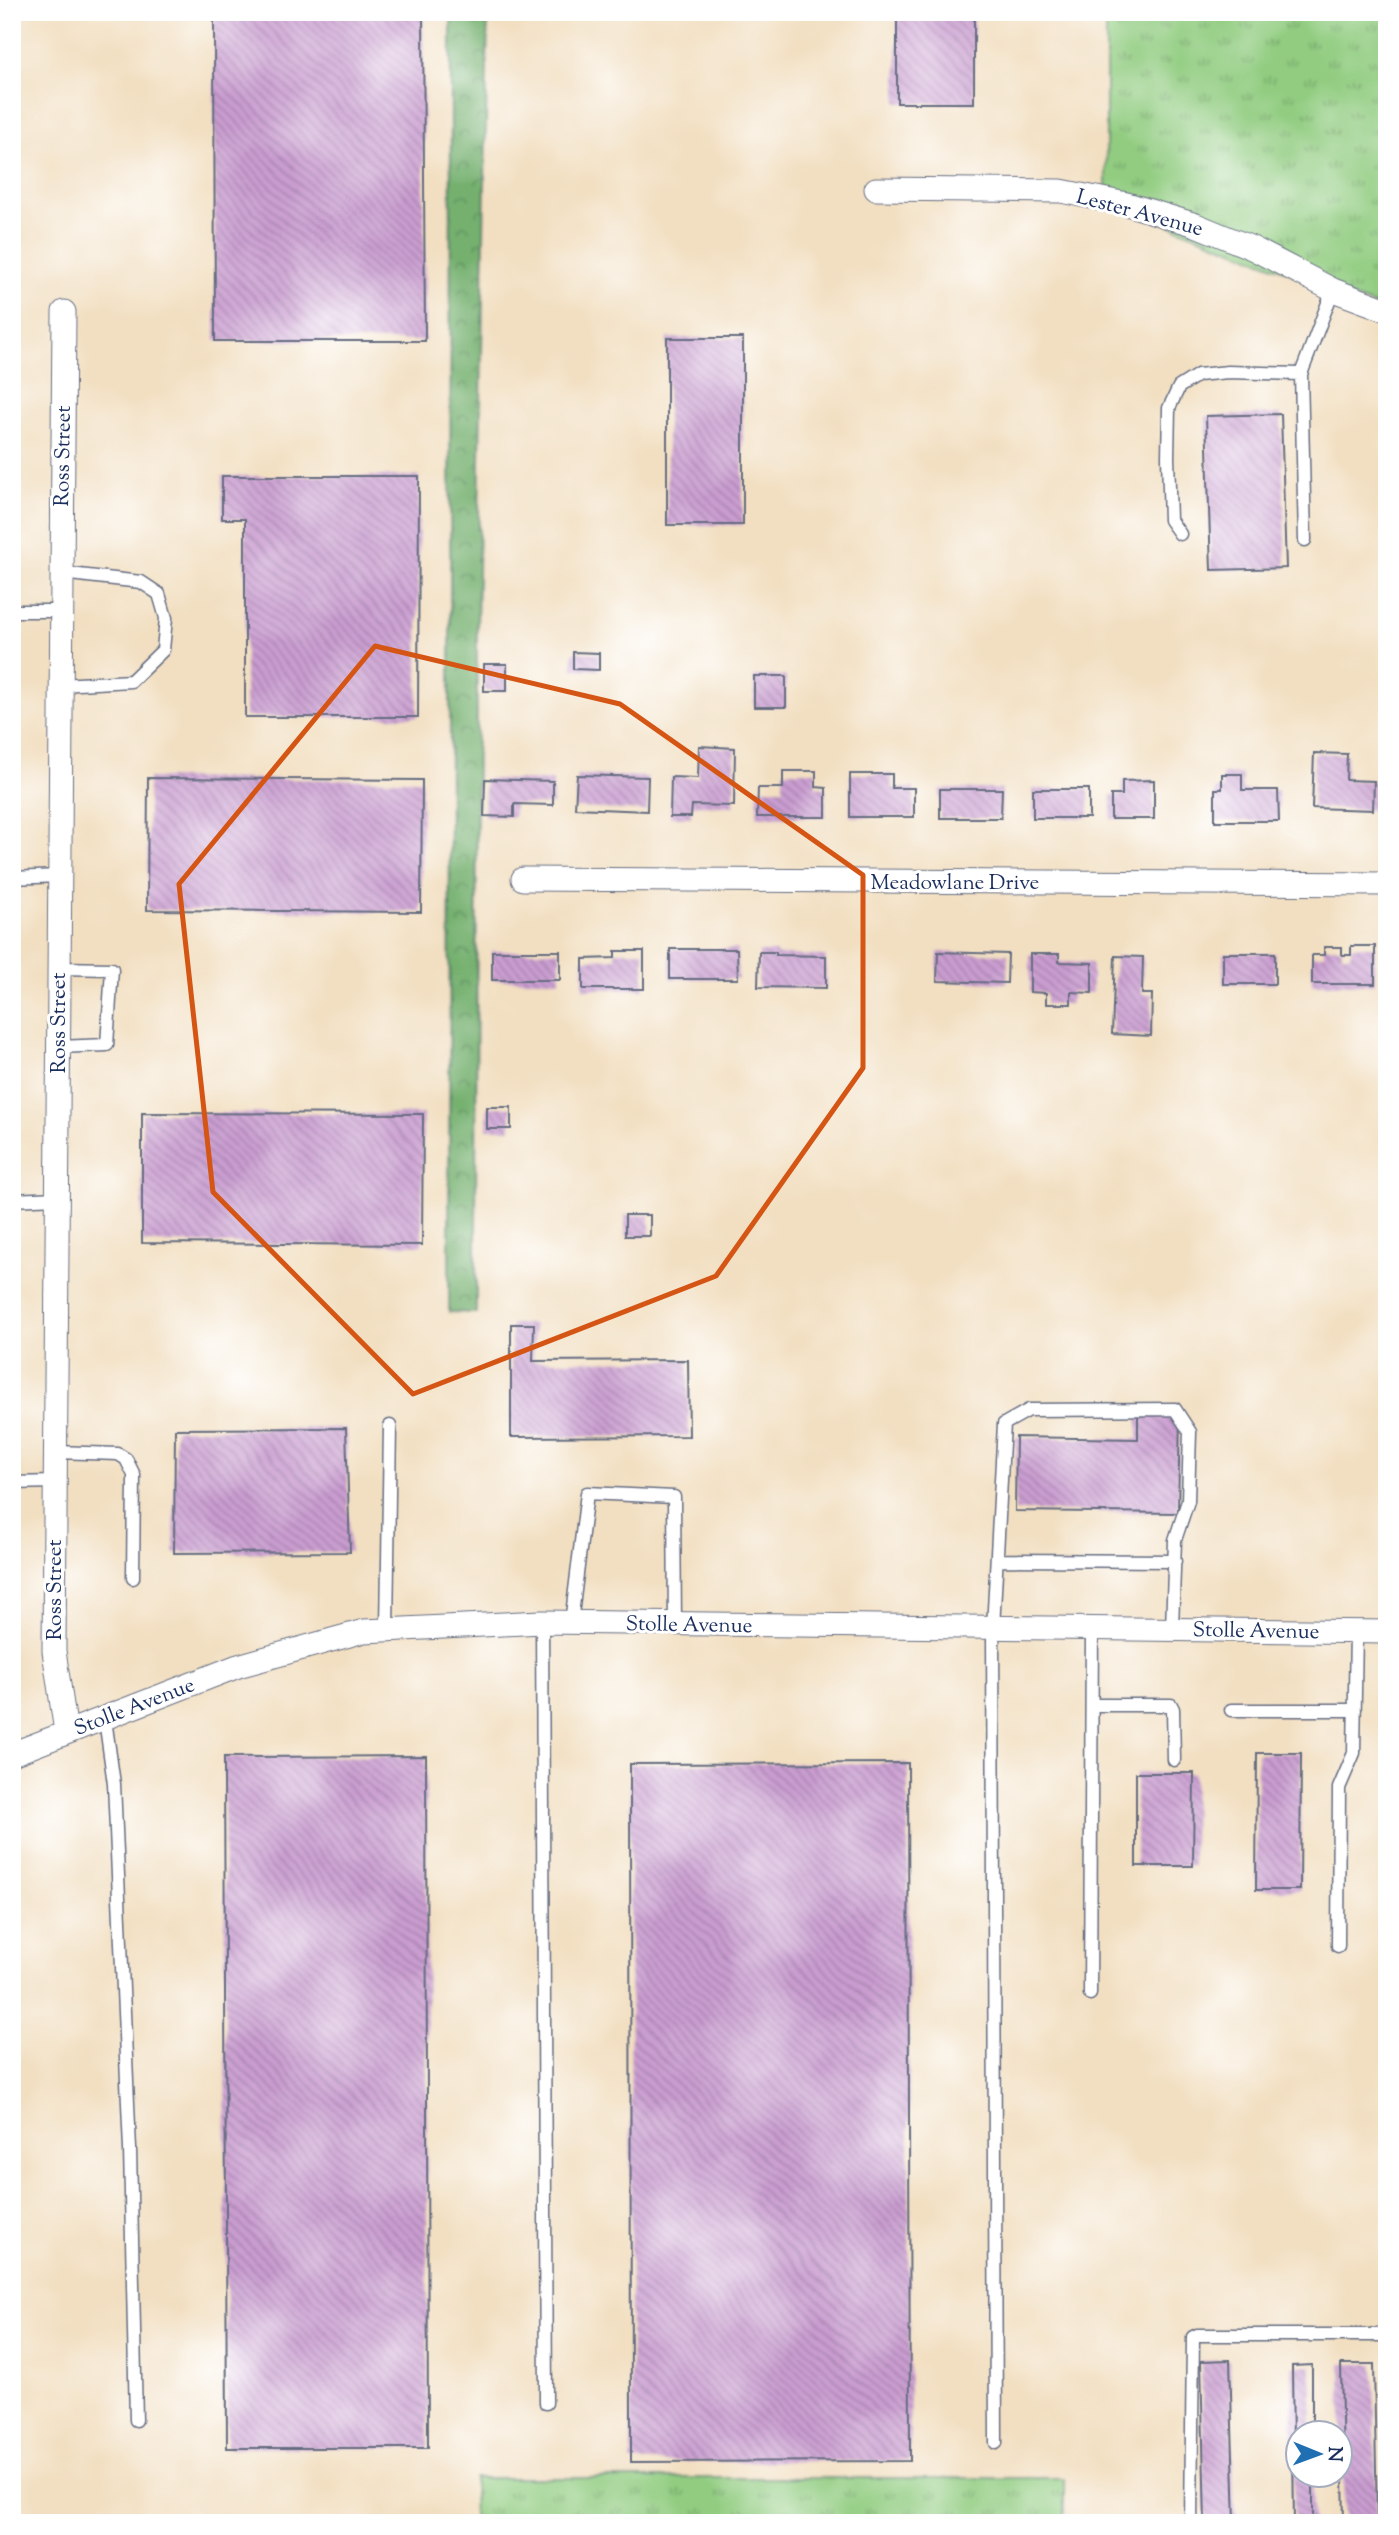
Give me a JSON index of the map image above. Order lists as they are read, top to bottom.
{
  "streets": {
    "street": [
      "Lester Avenue",
      "Ross Street",
      "Meadowlane Drive",
      "Stolle Avenue"
    ]
  },
  "crossings": [
    ["Ross Street", "Stolle Avenue"]
  ],
  "north": "right"
}
